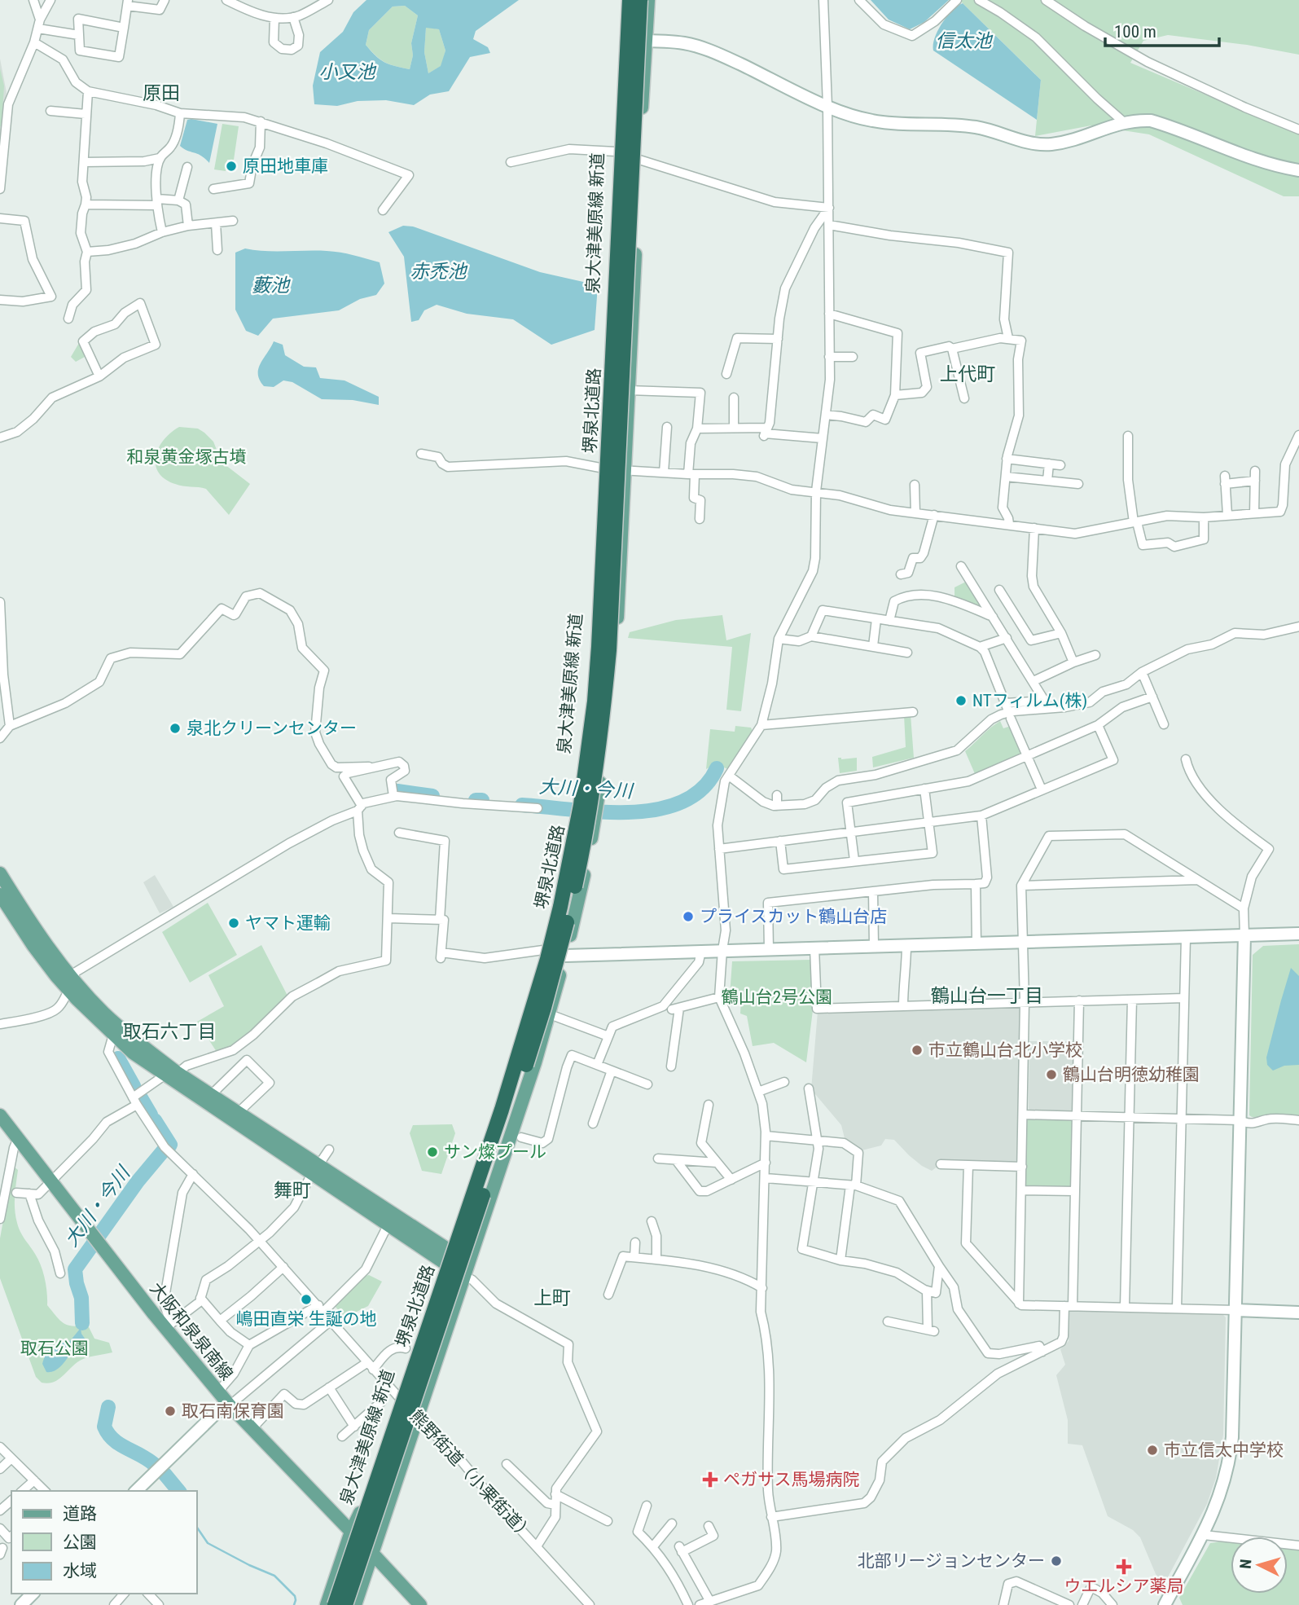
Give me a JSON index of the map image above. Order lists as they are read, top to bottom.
{
  "streets": {
    "highway": ["堺泉北道路"],
    "main road": ["泉大津美原線 新道", "大阪和泉泉南線"],
    "street": ["熊野街道（小栗街道）"]
  },
  "crossings": [
    ["泉大津美原線 新道", "堺泉北道路"],
    ["泉大津美原線 新道", "大阪和泉泉南線"],
    ["泉大津美原線 新道", "熊野街道（小栗街道）"]
  ],
  "districts": [
    "原田",
    "上代町",
    "鶴山台一丁目",
    "取石六丁目",
    "舞町",
    "上町"
  ],
  "water": [
    "信太池",
    "小又池",
    "赤禿池",
    "藪池",
    "大川・今川"
  ],
  "parks": ["和泉黄金塚古墳", "鶴山台2号公園", "取石公園"],
  "places": {
    "other": [
      "原田地車庫",
      "NTフィルム(株)",
      "泉北クリーンセンター",
      "プライスカット鶴山台店",
      "ヤマト運輸",
      "市立鶴山台北小学校",
      "鶴山台明徳幼稚園",
      "サン燦プール",
      "嶋田直栄 生誕の地",
      "取石南保育園",
      "市立信太中学校",
      "北部リージョンセンター"
    ],
    "health": ["ペガサス馬場病院", "ウエルシア薬局"]
  },
  "legend": ["道路", "公園", "水域"],
  "scale_bar": "100 m",
  "north": "left"
}
